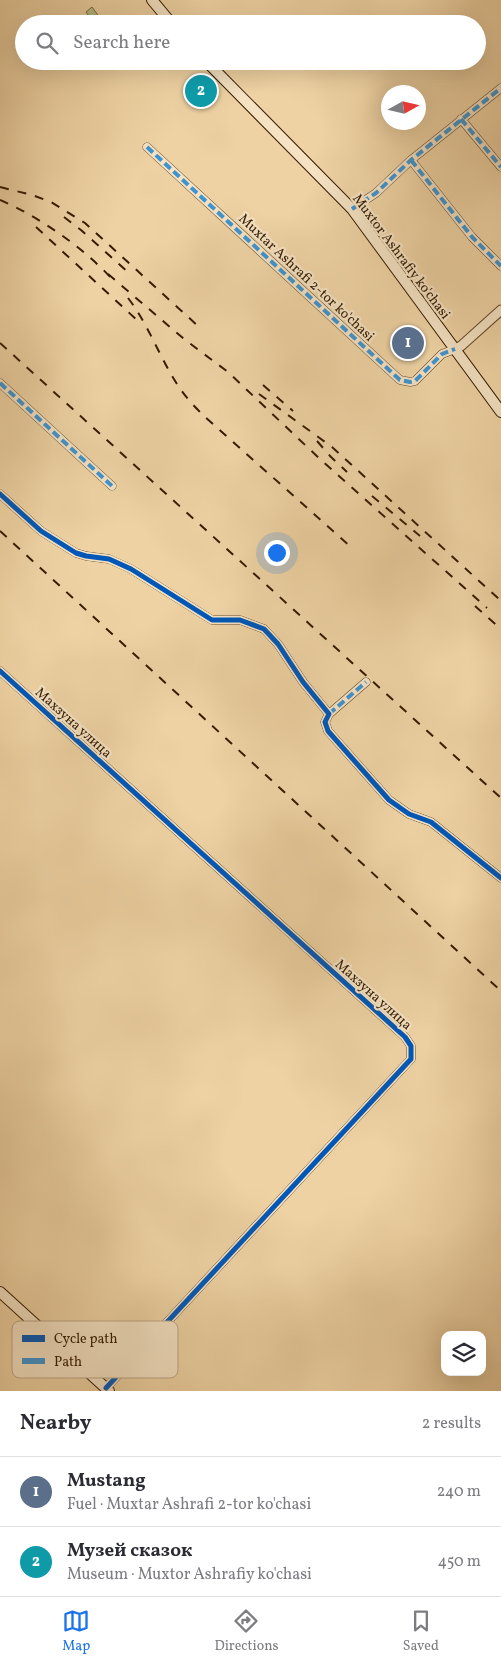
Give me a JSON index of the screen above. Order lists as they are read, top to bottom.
{
  "streets": {
    "main road": ["Muxtor Ashrafiy ko'chasi"],
    "street": ["Muxtar Ashrafi 2-tor ko'chasi", "Махзуна улица"]
  },
  "crossings": [
    ["Muxtor Ashrafiy ko'chasi", "Muxtar Ashrafi 2-tor ko'chasi"]
  ],
  "legend": ["Cycle path", "Path"],
  "north": "right",
  "page": {
    "search": "Search here",
    "pins": ["2", "1"],
    "heading": ["Nearby", "2 results"],
    "list": [
      {
        "mark": "1",
        "name": "Mustang",
        "note": "Fuel · Muxtar Ashrafi 2-tor ko'chasi",
        "value": "240 m"
      },
      {
        "mark": "2",
        "name": "Музей сказок",
        "note": "Museum · Muxtor Ashrafiy ko'chasi",
        "value": "450 m"
      }
    ],
    "nav": ["Map", "Directions", "Saved"]
  }
}
